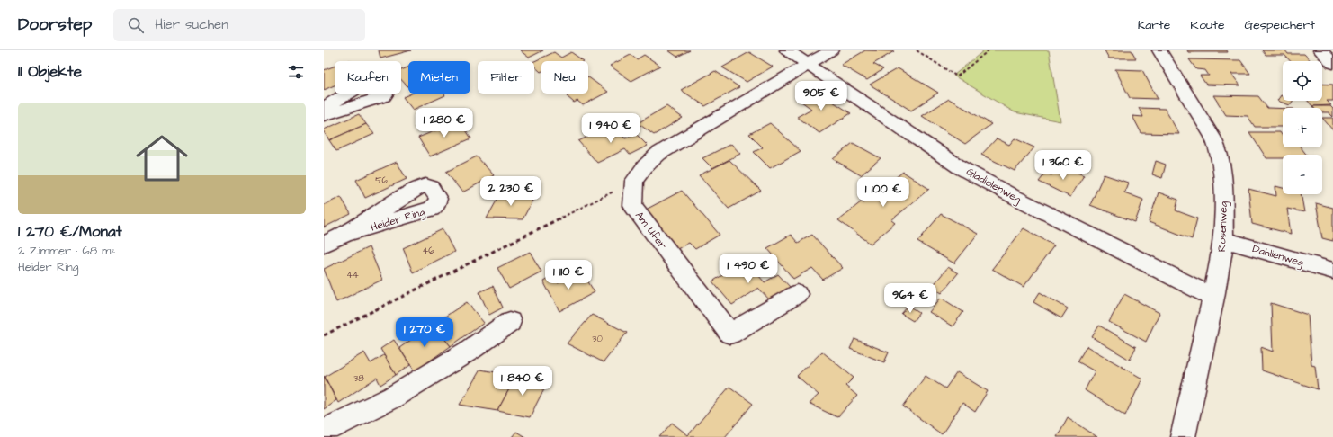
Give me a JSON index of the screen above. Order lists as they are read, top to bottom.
{
  "streets": {
    "street": [
      "Gladiolenweg",
      "Rosenweg",
      "Am Ufer",
      "Dahlienweg"
    ]
  },
  "crossings": [
    ["Gladiolenweg", "Rosenweg"],
    ["Rosenweg", "Dahlienweg"]
  ],
  "house_numbers": [
    "56",
    "46",
    "44",
    "30",
    "38"
  ],
  "page": {
    "header": "Doorstep",
    "search": "Hier suchen",
    "nav": ["Karte", "Route", "Gespeichert"],
    "heading": "11 Objekte",
    "map_buttons": ["+", "−"],
    "chip": [
      "Kaufen",
      "Mieten",
      "Filter",
      "Neu"
    ],
    "price": [
      "905 €",
      "1 280 €",
      "1 940 €",
      "1 360 €",
      "2 230 €",
      "1 100 €",
      "1 490 €",
      "1 110 €",
      "964 €",
      "1 270 €",
      "1 840 €"
    ],
    "list": [
      {
        "name": "1 270 €/Monat",
        "note": "2 Zimmer · 68 m² · Heider Ring"
      }
    ]
  }
}
